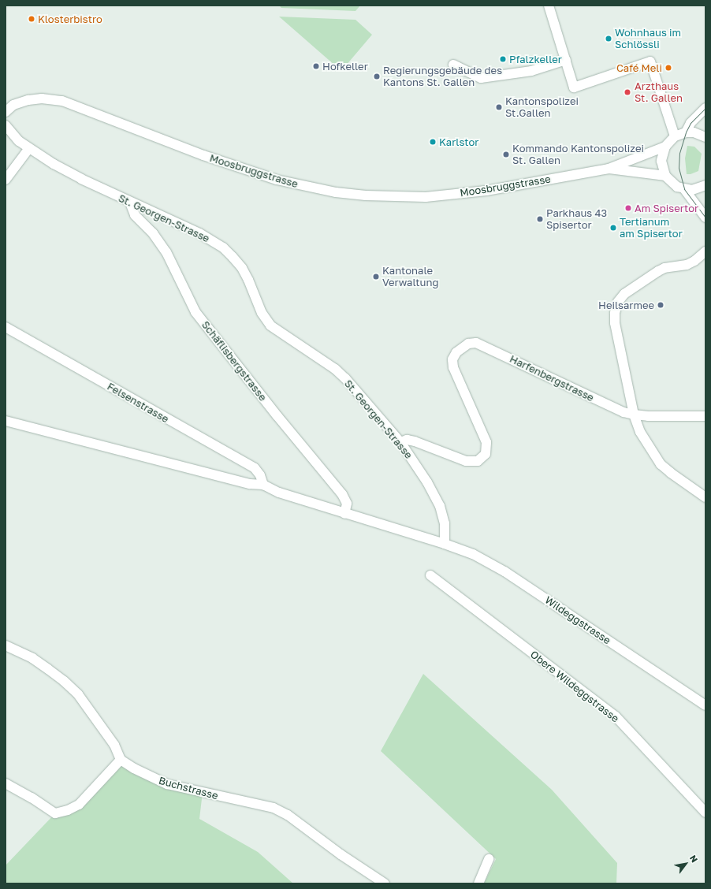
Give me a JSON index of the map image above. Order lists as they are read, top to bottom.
{
  "streets": {
    "street": [
      "Moosbruggstrasse",
      "St. Georgen-Strasse",
      "Schäflisbergstrasse",
      "Harfenbergstrasse",
      "Felsenstrasse",
      "Wildeggstrasse",
      "Obere Wildeggstrasse",
      "Buchstrasse"
    ]
  },
  "crossings": [
    ["St. Georgen-Strasse", "Schäflisbergstrasse"],
    ["St. Georgen-Strasse", "Harfenbergstrasse"],
    ["St. Georgen-Strasse", "Wildeggstrasse"]
  ],
  "places": [
    "Klosterbistro",
    "Wohnhaus im Schlössli",
    "Pfalzkeller",
    "Hofkeller",
    "Café Meli",
    "Regierungsgebäude des Kantons St. Gallen",
    "Arzthaus St. Gallen",
    "Kantonspolizei St.Gallen",
    "Karlstor",
    "Kommando Kantonspolizei St. Gallen",
    "Am Spisertor",
    "Parkhaus 43 Spisertor",
    "Tertianum am Spisertor",
    "Kantonale Verwaltung",
    "Heilsarmee"
  ],
  "north": "top right"
}
